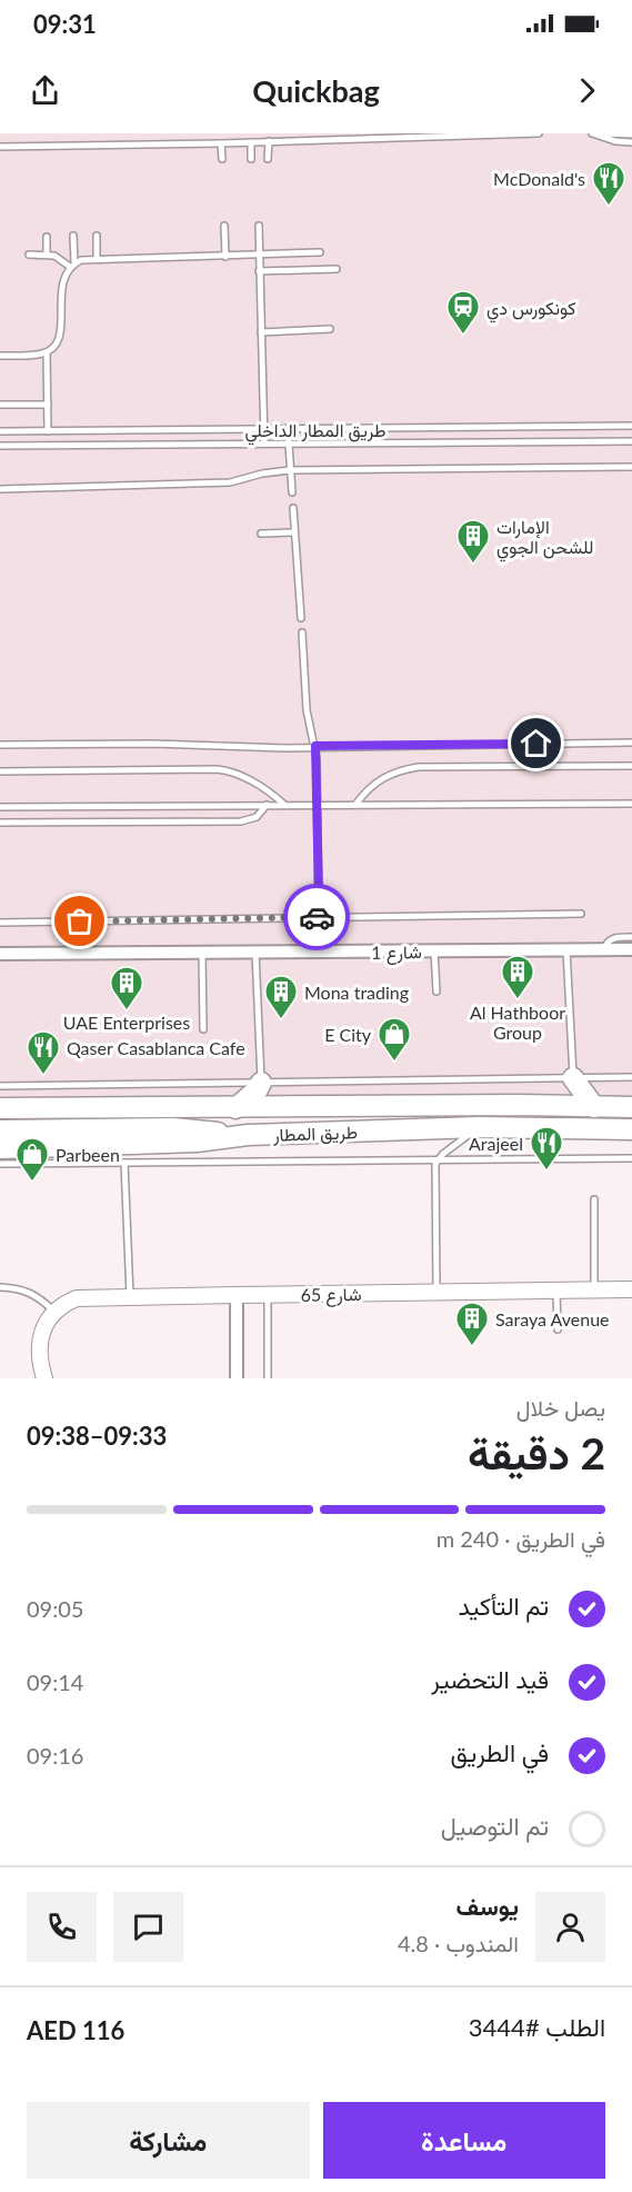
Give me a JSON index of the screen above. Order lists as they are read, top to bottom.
{
  "streets": {
    "highway": ["طريق المطار"],
    "street": ["شارع 1", "شارع 65"],
    "lane": ["طريق المطار الداخلي"]
  },
  "places": {
    "restaurant": ["McDonald's", "Qaser Casablanca Cafe", "Arajeel"],
    "station": ["كونكورس دي"],
    "building": [
      "الإمارات للشحن الجوي",
      "Al Hathboor Group",
      "UAE Enterprises",
      "Mona trading",
      "Saraya Avenue"
    ],
    "shop": ["E City", "Parbeen"]
  },
  "page": {
    "status": "09:31",
    "header": "Quickbag",
    "heading": ["2 دقيقة", "يصل خلال", "09:33–09:38"],
    "panel": [
      "يوسف",
      "المندوب · 4.8",
      "الطلب #3444",
      "AED 116"
    ],
    "bar": "في الطريق · 240 m",
    "list": [
      ["تم التأكيد", "09:05"],
      ["قيد التحضير", "09:14"],
      ["في الطريق", "09:16"],
      "تم التوصيل"
    ],
    "buttons": ["مساعدة", "مشاركة"]
  }
}
